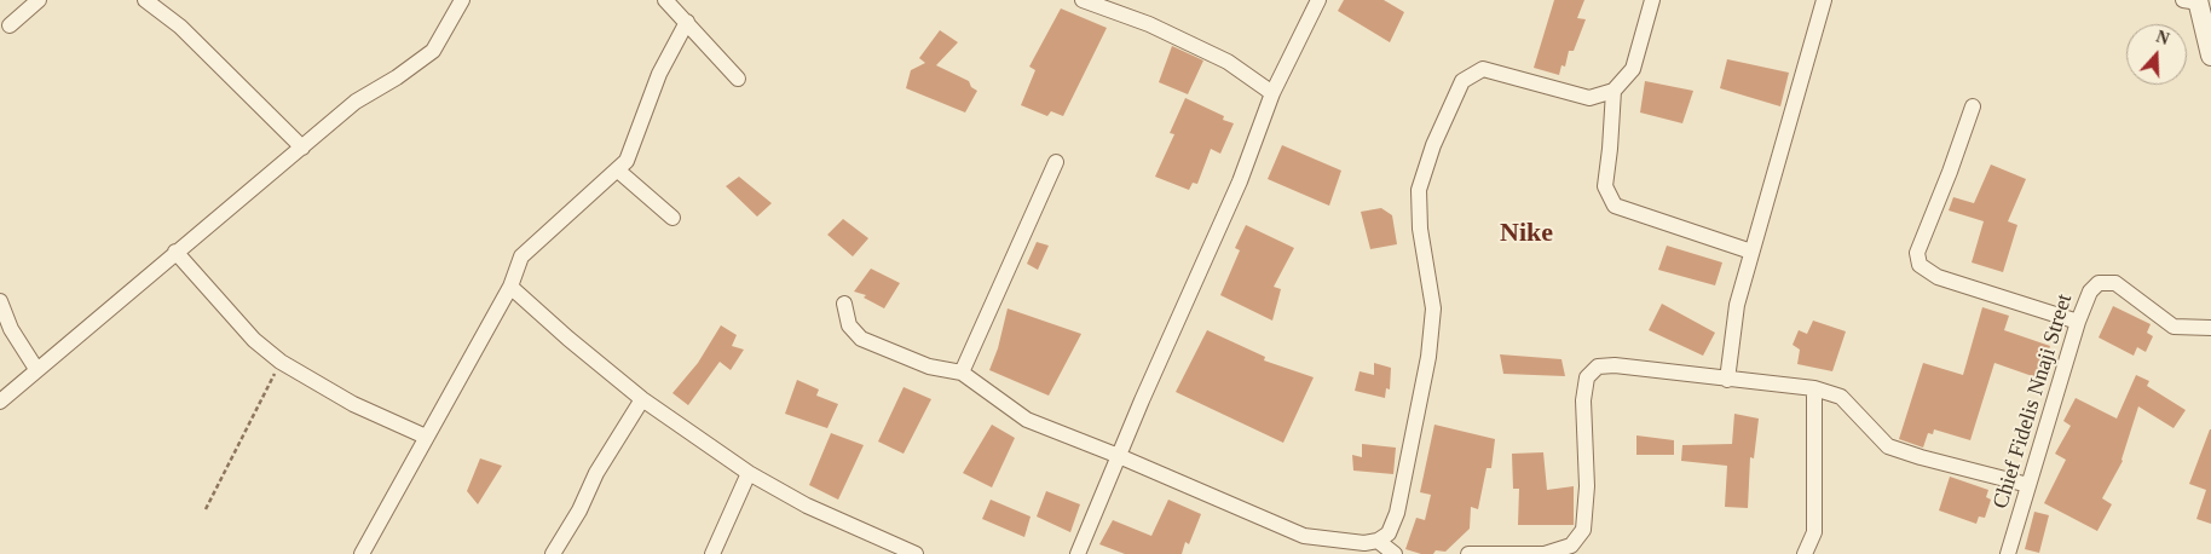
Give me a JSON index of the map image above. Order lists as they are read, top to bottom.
{
  "streets": {
    "street": ["Chief Fidelis Nnaji Street"]
  },
  "districts": ["Nike"],
  "north": "top"
}
